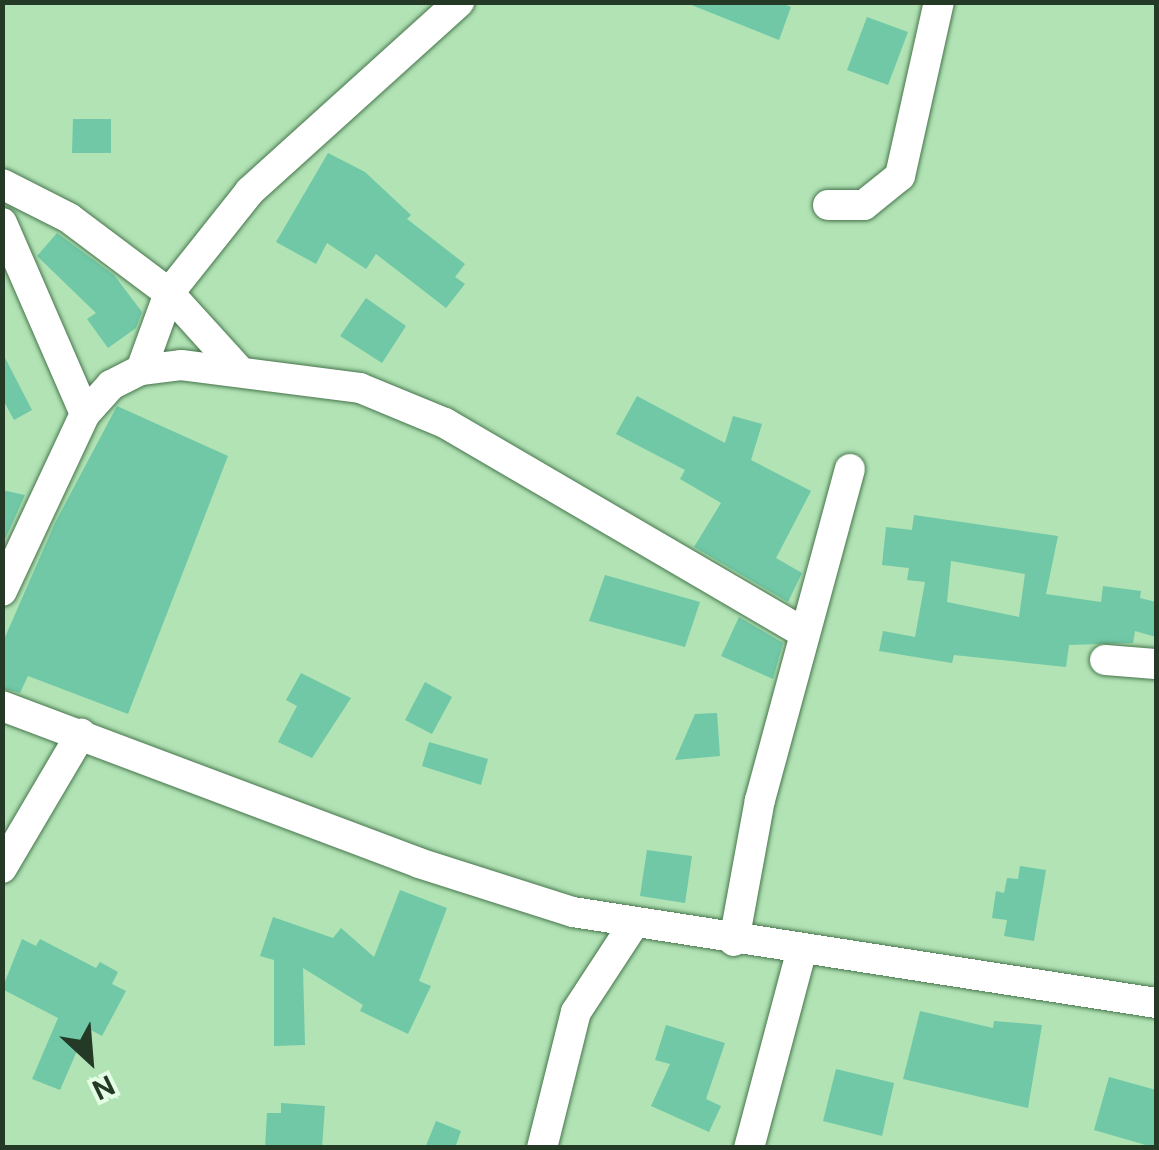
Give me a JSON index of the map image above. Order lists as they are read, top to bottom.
{
  "north": "bottom right"
}
